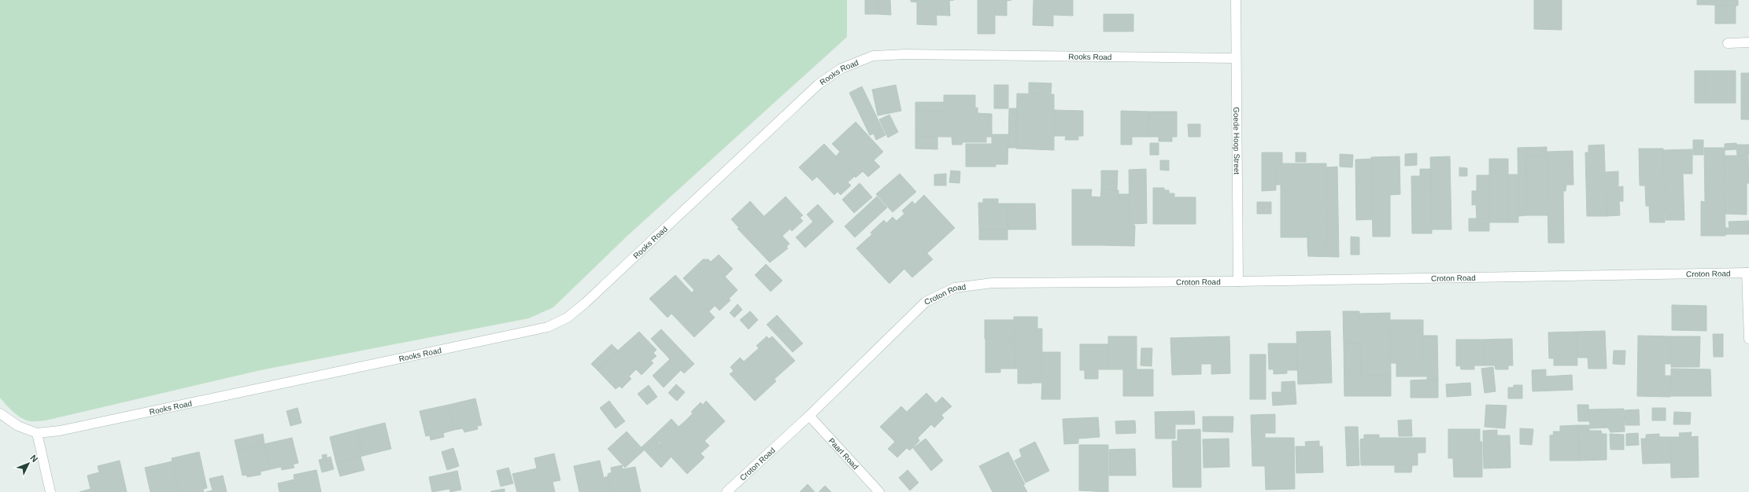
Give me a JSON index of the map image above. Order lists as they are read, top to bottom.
{
  "streets": {
    "street": [
      "Rooks Road",
      "Goede Hoop Street",
      "Croton Road",
      "Paarl Road"
    ]
  },
  "crossings": [
    ["Rooks Road", "Goede Hoop Street"],
    ["Goede Hoop Street", "Croton Road"],
    ["Croton Road", "Paarl Road"]
  ],
  "north": "top right"
}
